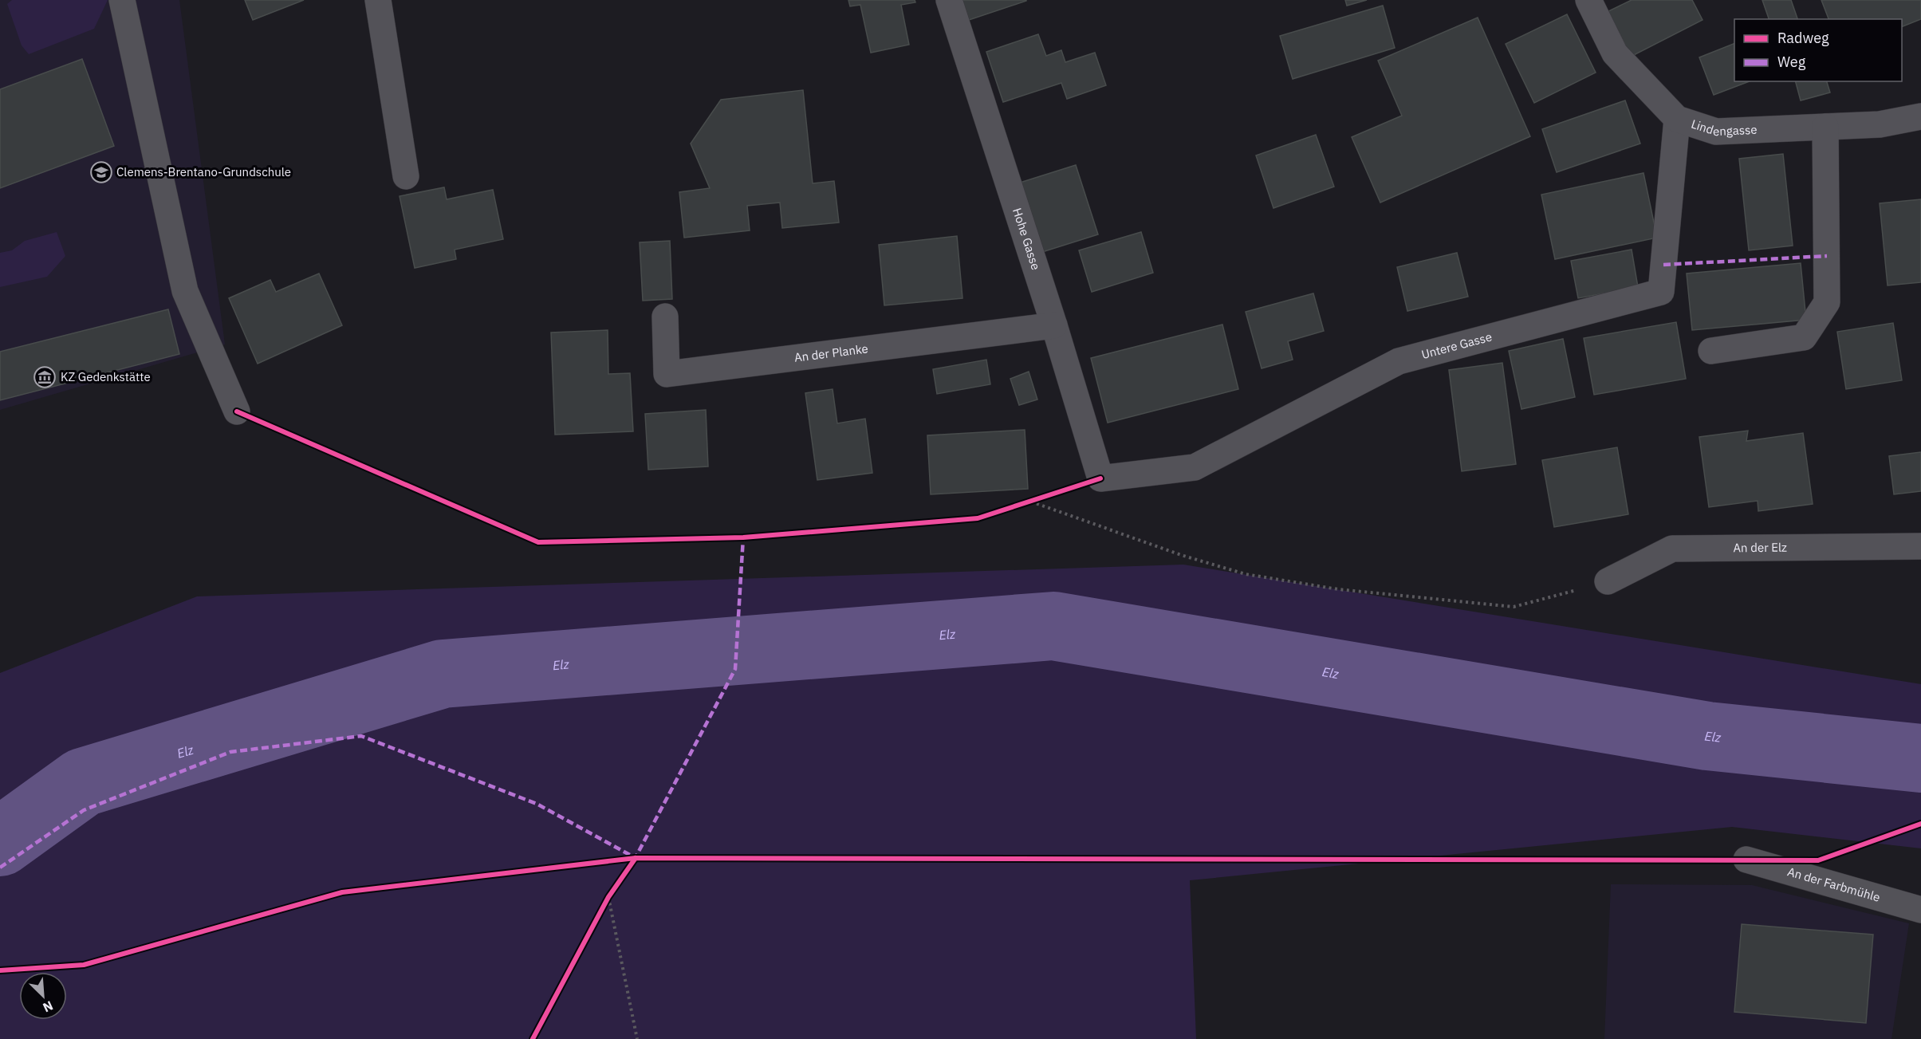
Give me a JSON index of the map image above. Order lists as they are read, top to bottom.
{
  "streets": {
    "street": [
      "Lindengasse",
      "Hohe Gasse",
      "Untere Gasse",
      "An der Planke",
      "An der Elz",
      "An der Farbmühle"
    ]
  },
  "crossings": [
    ["Lindengasse", "Untere Gasse"],
    ["Hohe Gasse", "Untere Gasse"],
    ["Hohe Gasse", "An der Planke"]
  ],
  "water": ["Elz"],
  "places": {
    "school or university": ["Clemens-Brentano-Grundschule"],
    "museum": ["KZ Gedenkstätte"]
  },
  "legend": ["Radweg", "Weg"],
  "north": "bottom right"
}
